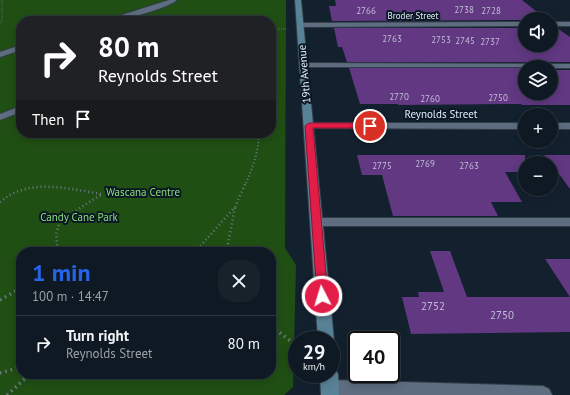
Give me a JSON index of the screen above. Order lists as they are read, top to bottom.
{
  "streets": {
    "street": ["Broder Street", "19th Avenue", "Reynolds Street"]
  },
  "crossings": [
    ["Broder Street", "19th Avenue"],
    ["19th Avenue", "Reynolds Street"]
  ],
  "parks": ["Wascana Centre", "Candy Cane Park"],
  "house_numbers": [
    "2738",
    "2766",
    "2728",
    "2763",
    "2753",
    "2745",
    "2737",
    "2770",
    "2750",
    "2760",
    "2769",
    "2775",
    "2763",
    "2752",
    "2750"
  ],
  "page": {
    "map_buttons": ["+", "−"],
    "turn": ["80 m", "Reynolds Street"],
    "then": "Then",
    "heading": ["1 min", "100 m · 14:47"],
    "list": [
      {
        "name": "Turn right",
        "note": "Reynolds Street",
        "value": "80 m"
      }
    ],
    "speed": "29 km/h",
    "limit": "40"
  }
}
